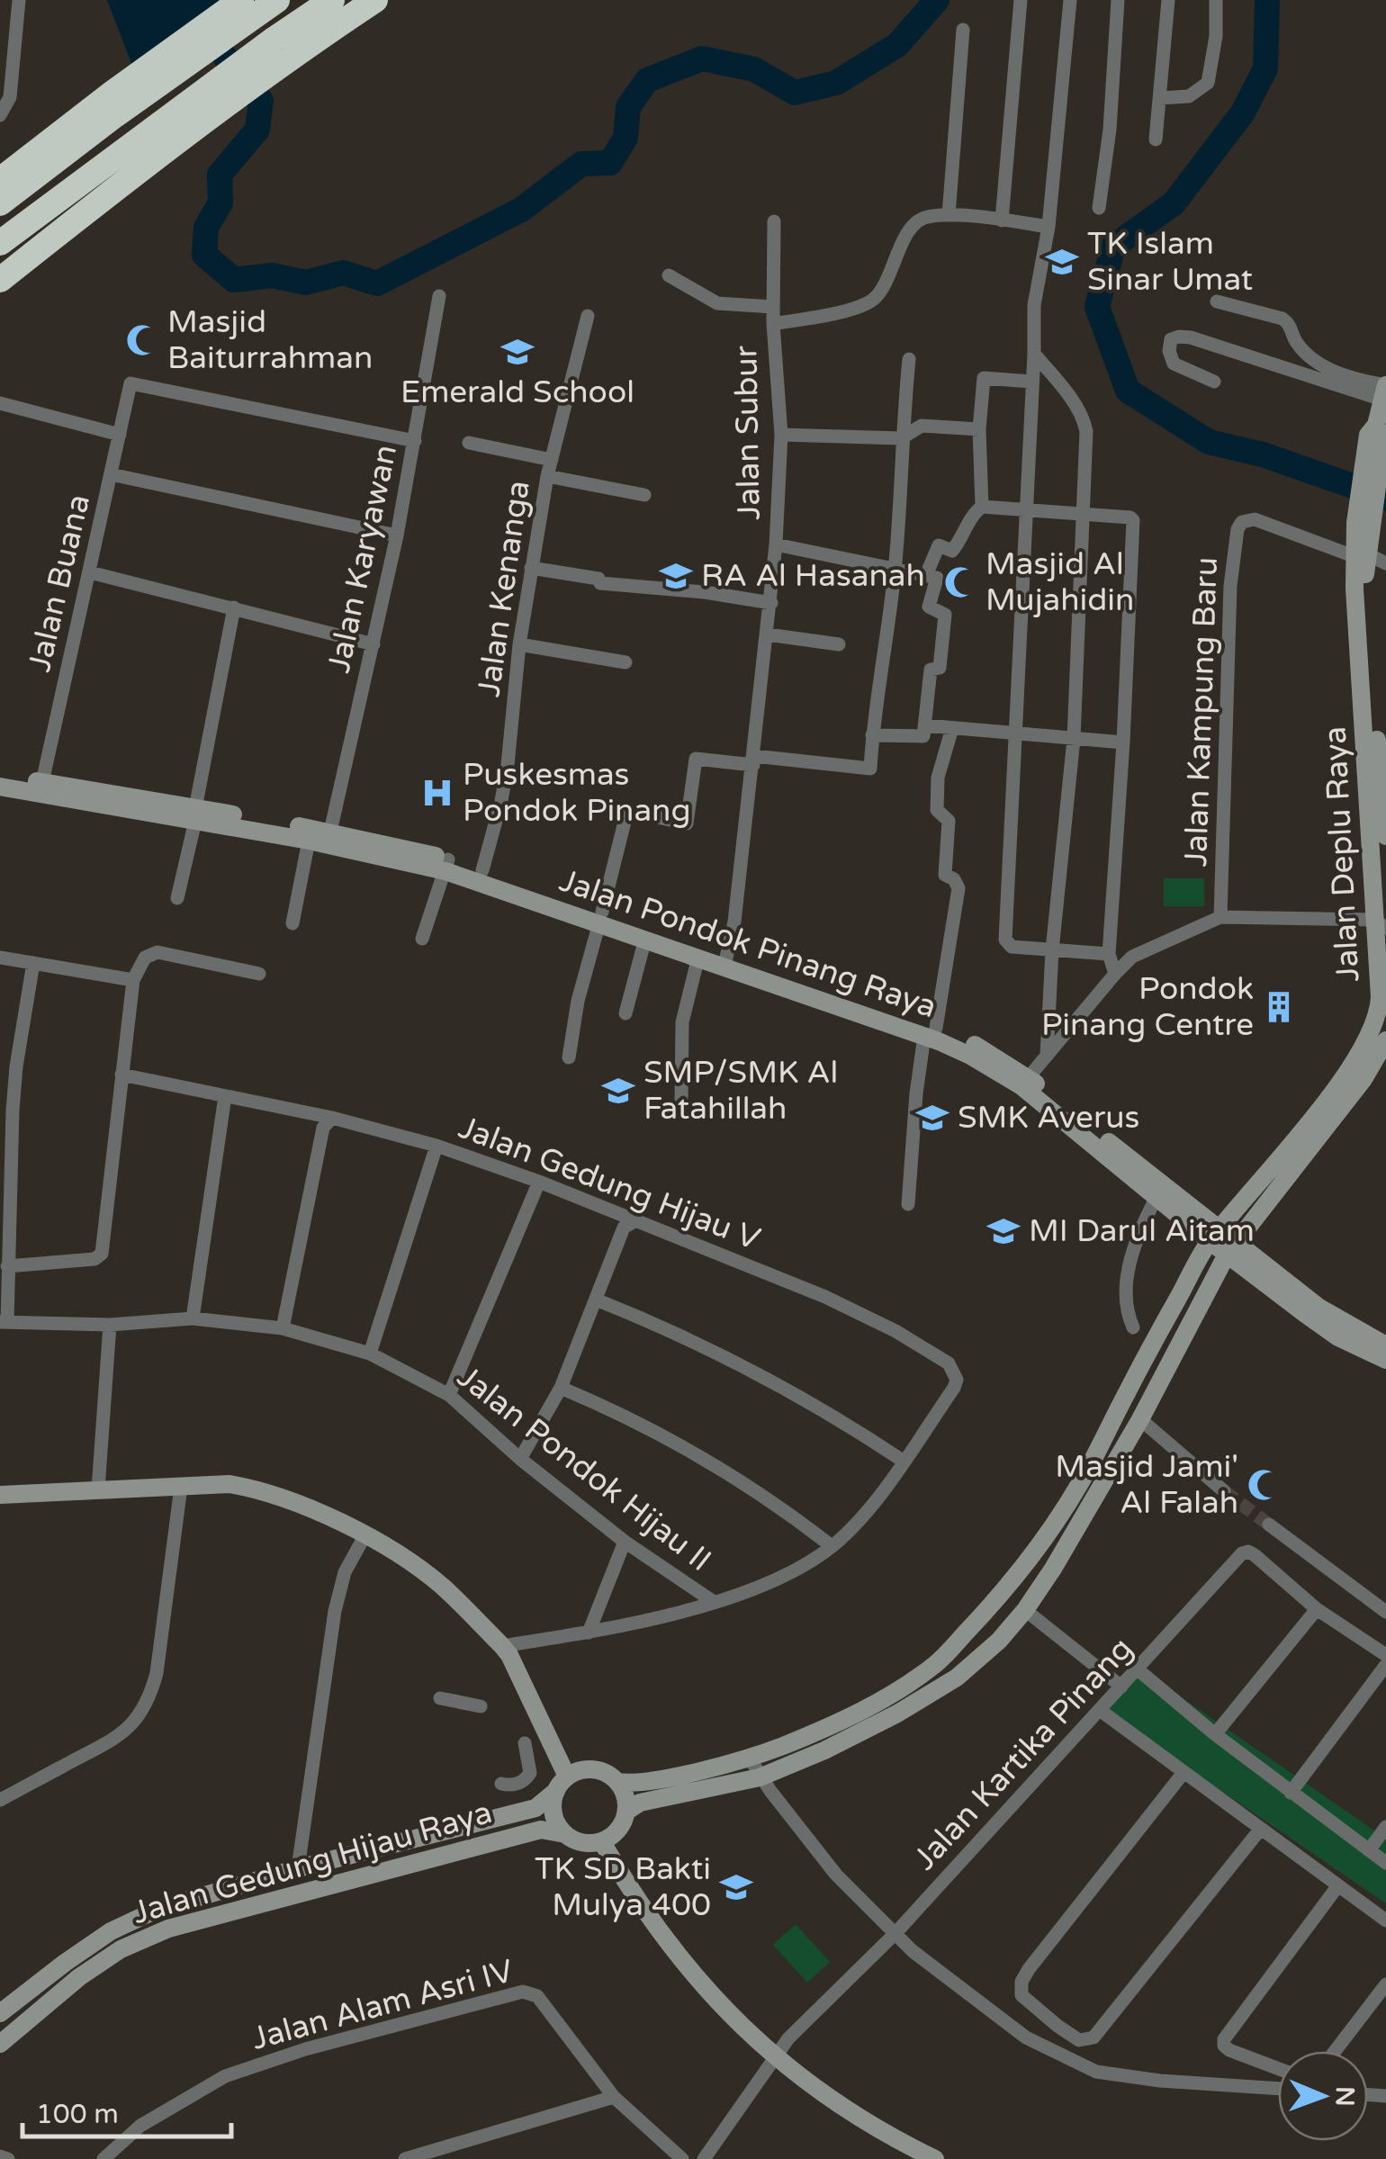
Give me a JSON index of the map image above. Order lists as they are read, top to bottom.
{
  "streets": {
    "main road": ["Jalan Deplu Raya", "Jalan Pondok Pinang Raya", "Jalan Gedung Hijau Raya"],
    "street": [
      "Jalan Subur",
      "Jalan Karyawan",
      "Jalan Buana",
      "Jalan Kenanga",
      "Jalan Kampung Baru",
      "Jalan Gedung Hijau V",
      "Jalan Pondok Hijau II",
      "Jalan Kartika Pinang",
      "Jalan Alam Asri IV"
    ]
  },
  "crossings": [
    ["Jalan Subur", "Jalan Pondok Pinang Raya"],
    ["Jalan Karyawan", "Jalan Buana"],
    ["Jalan Karyawan", "Jalan Pondok Pinang Raya"],
    ["Jalan Buana", "Jalan Pondok Pinang Raya"],
    ["Jalan Kenanga", "Jalan Pondok Pinang Raya"],
    ["Jalan Kampung Baru", "Jalan Deplu Raya"],
    ["Jalan Deplu Raya", "Jalan Pondok Pinang Raya"],
    ["Jalan Gedung Hijau V", "Jalan Pondok Hijau II"]
  ],
  "places": {
    "school or university": [
      "TK Islam Sinar Umat",
      "Emerald School",
      "RA Al Hasanah",
      "SMP/SMK Al Fatahillah",
      "SMK Averus",
      "MI Darul Aitam",
      "TK SD Bakti Mulya 400"
    ],
    "mosque": ["Masjid Baiturrahman", "Masjid Al Mujahidin", "Masjid Jami' Al Falah"],
    "hospital": ["Puskesmas Pondok Pinang"],
    "building": ["Pondok Pinang Centre"]
  },
  "scale_bar": "100 m",
  "north": "right"
}
